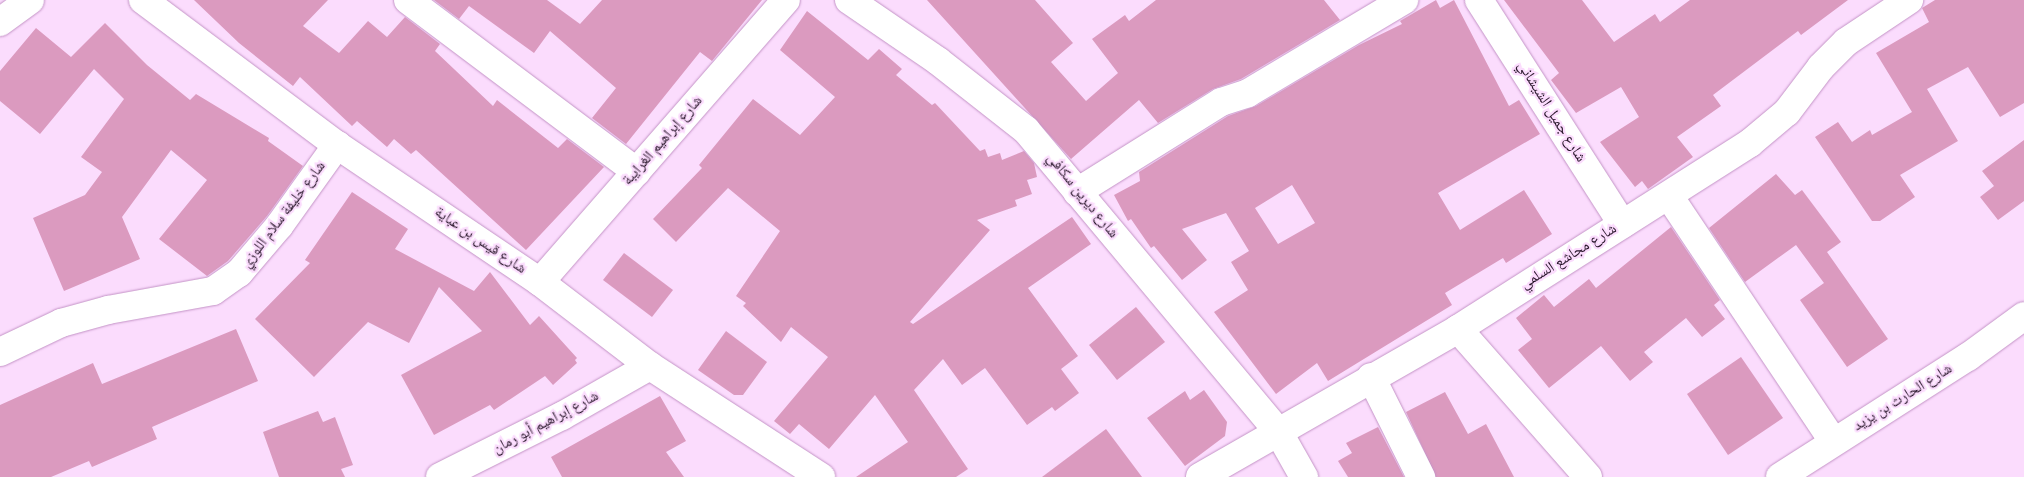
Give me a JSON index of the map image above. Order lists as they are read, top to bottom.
{
  "streets": {
    "street": [
      "شارع جميل الشيشاني",
      "شارع إبراهيم الغرايبة",
      "شارع ديرين سكافي",
      "شارع خليفة سلام اللوزي",
      "شارع قيس بن عباية",
      "شارع مجاشع السلمي",
      "شارع الحارث بن يزيد",
      "شارع إبراهيم أبو رمان"
    ]
  },
  "crossings": [
    ["شارع جميل الشيشاني", "شارع مجاشع السلمي"],
    ["شارع إبراهيم الغرايبة", "شارع قيس بن عباية"],
    ["شارع ديرين سكافي", "شارع مجاشع السلمي"],
    ["شارع خليفة سلام اللوزي", "شارع قيس بن عباية"],
    ["شارع قيس بن عباية", "شارع إبراهيم أبو رمان"]
  ]
}
